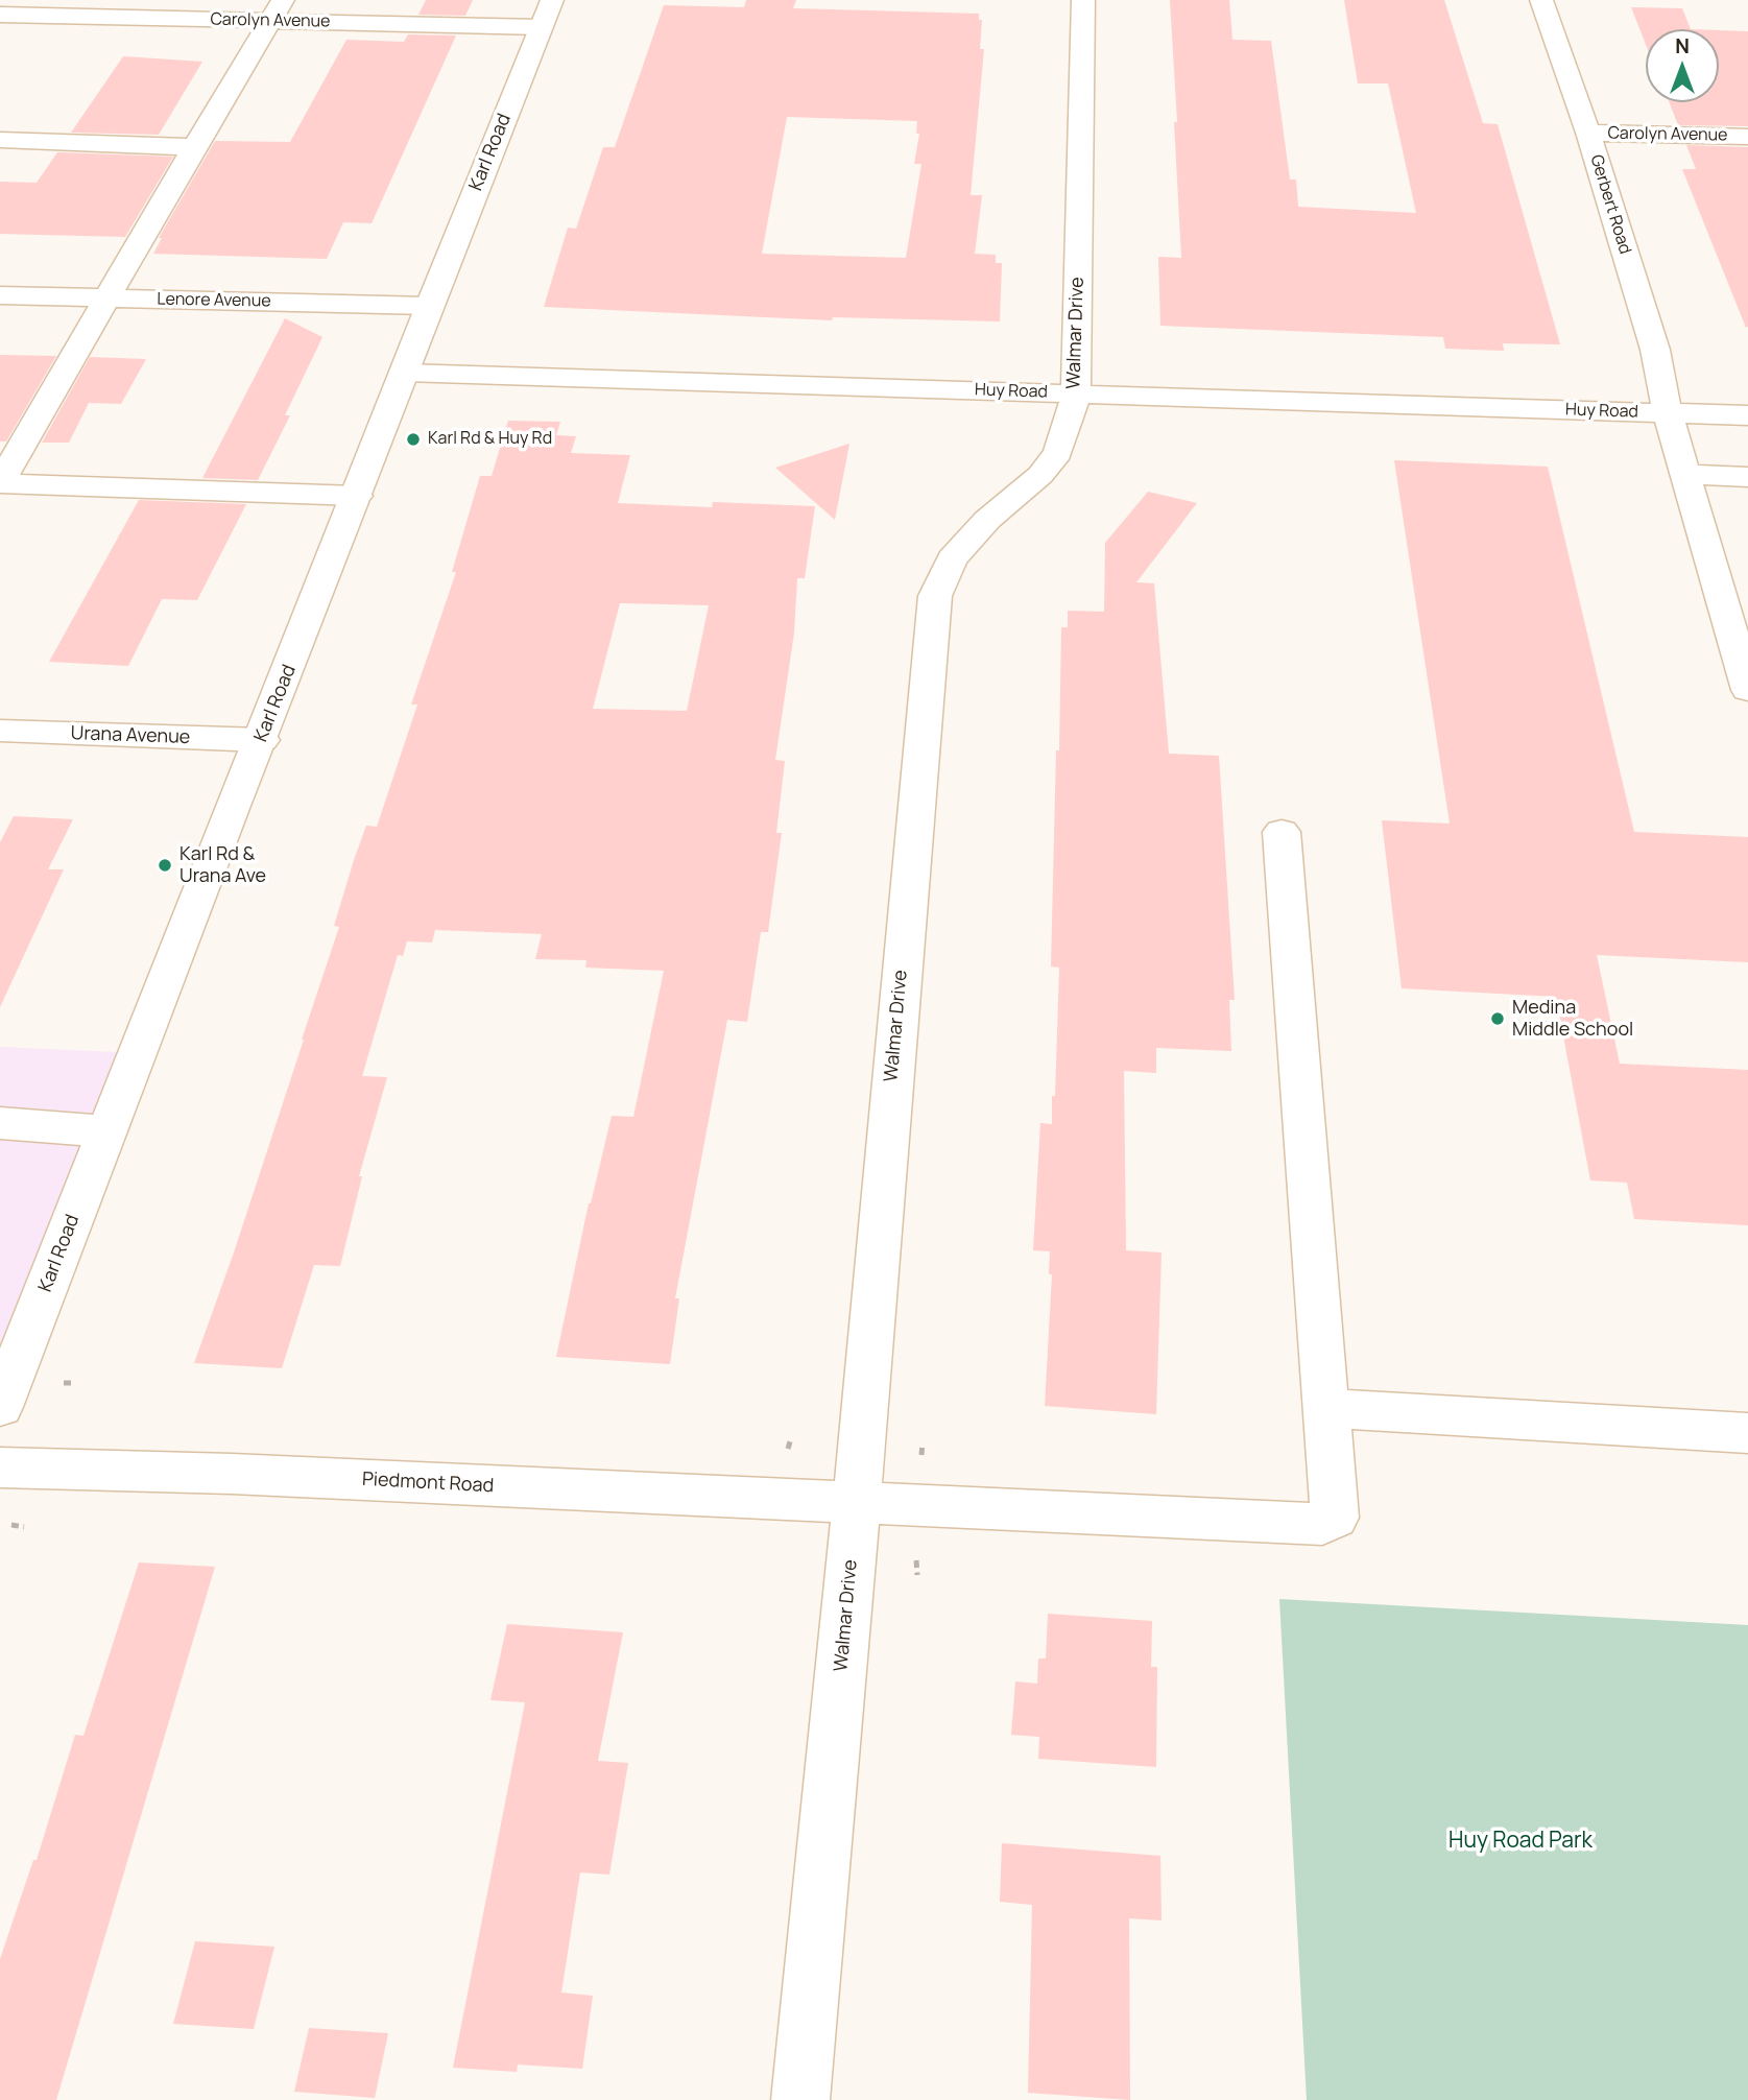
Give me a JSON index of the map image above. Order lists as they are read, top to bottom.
{
  "streets": {
    "street": [
      "Carolyn Avenue",
      "Karl Road",
      "Gerbert Road",
      "Lenore Avenue",
      "Walmar Drive",
      "Huy Road",
      "Urana Avenue",
      "Piedmont Road"
    ]
  },
  "crossings": [
    ["Carolyn Avenue", "Karl Road"],
    ["Carolyn Avenue", "Gerbert Road"],
    ["Karl Road", "Lenore Avenue"],
    ["Karl Road", "Huy Road"],
    ["Karl Road", "Urana Avenue"],
    ["Gerbert Road", "Huy Road"],
    ["Walmar Drive", "Huy Road"],
    ["Walmar Drive", "Piedmont Road"]
  ],
  "parks": ["Huy Road Park"],
  "places": ["Karl Rd & Huy Rd", "Karl Rd & Urana Ave", "Medina Middle School"],
  "north": "top"
}
